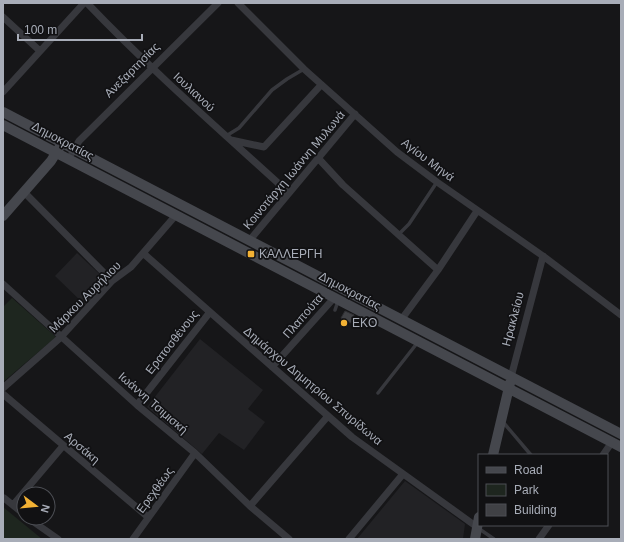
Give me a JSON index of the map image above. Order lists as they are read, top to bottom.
{
  "streets": {
    "main road": ["Δημοκρατίας", "Ηρακλείου"],
    "street": [
      "Ανεξαρτησίας",
      "Ιουλιανού",
      "Αγίου Μηνά",
      "Κοινοτάρχη Ιωάννη Μυλωνά",
      "Μάρκου Αυρήλιου",
      "Πλαπούτα",
      "Ερατοσθένους",
      "Δημάρχου Δημητρίου Σπυρίδωνα",
      "Ιωάννη Τσιμισκή",
      "Αρσάκη",
      "Ερεχθέως"
    ]
  },
  "crossings": [
    ["Ανεξαρτησίας", "Ιουλιανού"],
    ["Ανεξαρτησίας", "Δημοκρατίας"],
    ["Ιουλιανού", "Κοινοτάρχη Ιωάννη Μυλωνά"],
    ["Δημοκρατίας", "Κοινοτάρχη Ιωάννη Μυλωνά"],
    ["Δημοκρατίας", "Μάρκου Αυρήλιου"],
    ["Δημοκρατίας", "Πλαπούτα"],
    ["Δημοκρατίας", "Ηρακλείου"],
    ["Αγίου Μηνά", "Κοινοτάρχη Ιωάννη Μυλωνά"],
    ["Αγίου Μηνά", "Ηρακλείου"],
    ["Μάρκου Αυρήλιου", "Δημάρχου Δημητρίου Σπυρίδωνα"],
    ["Μάρκου Αυρήλιου", "Ιωάννη Τσιμισκή"],
    ["Πλαπούτα", "Δημάρχου Δημητρίου Σπυρίδωνα"],
    ["Ερατοσθένους", "Δημάρχου Δημητρίου Σπυρίδωνα"],
    ["Ερατοσθένους", "Ιωάννη Τσιμισκή"],
    ["Ιωάννη Τσιμισκή", "Ερεχθέως"],
    ["Αρσάκη", "Ερεχθέως"]
  ],
  "places": {
    "transit": ["ΚΑΛΛΕΡΓΗ"],
    "other": ["EKO"]
  },
  "legend": ["Road", "Park", "Building"],
  "scale_bar": "100 m",
  "north": "right"
}
